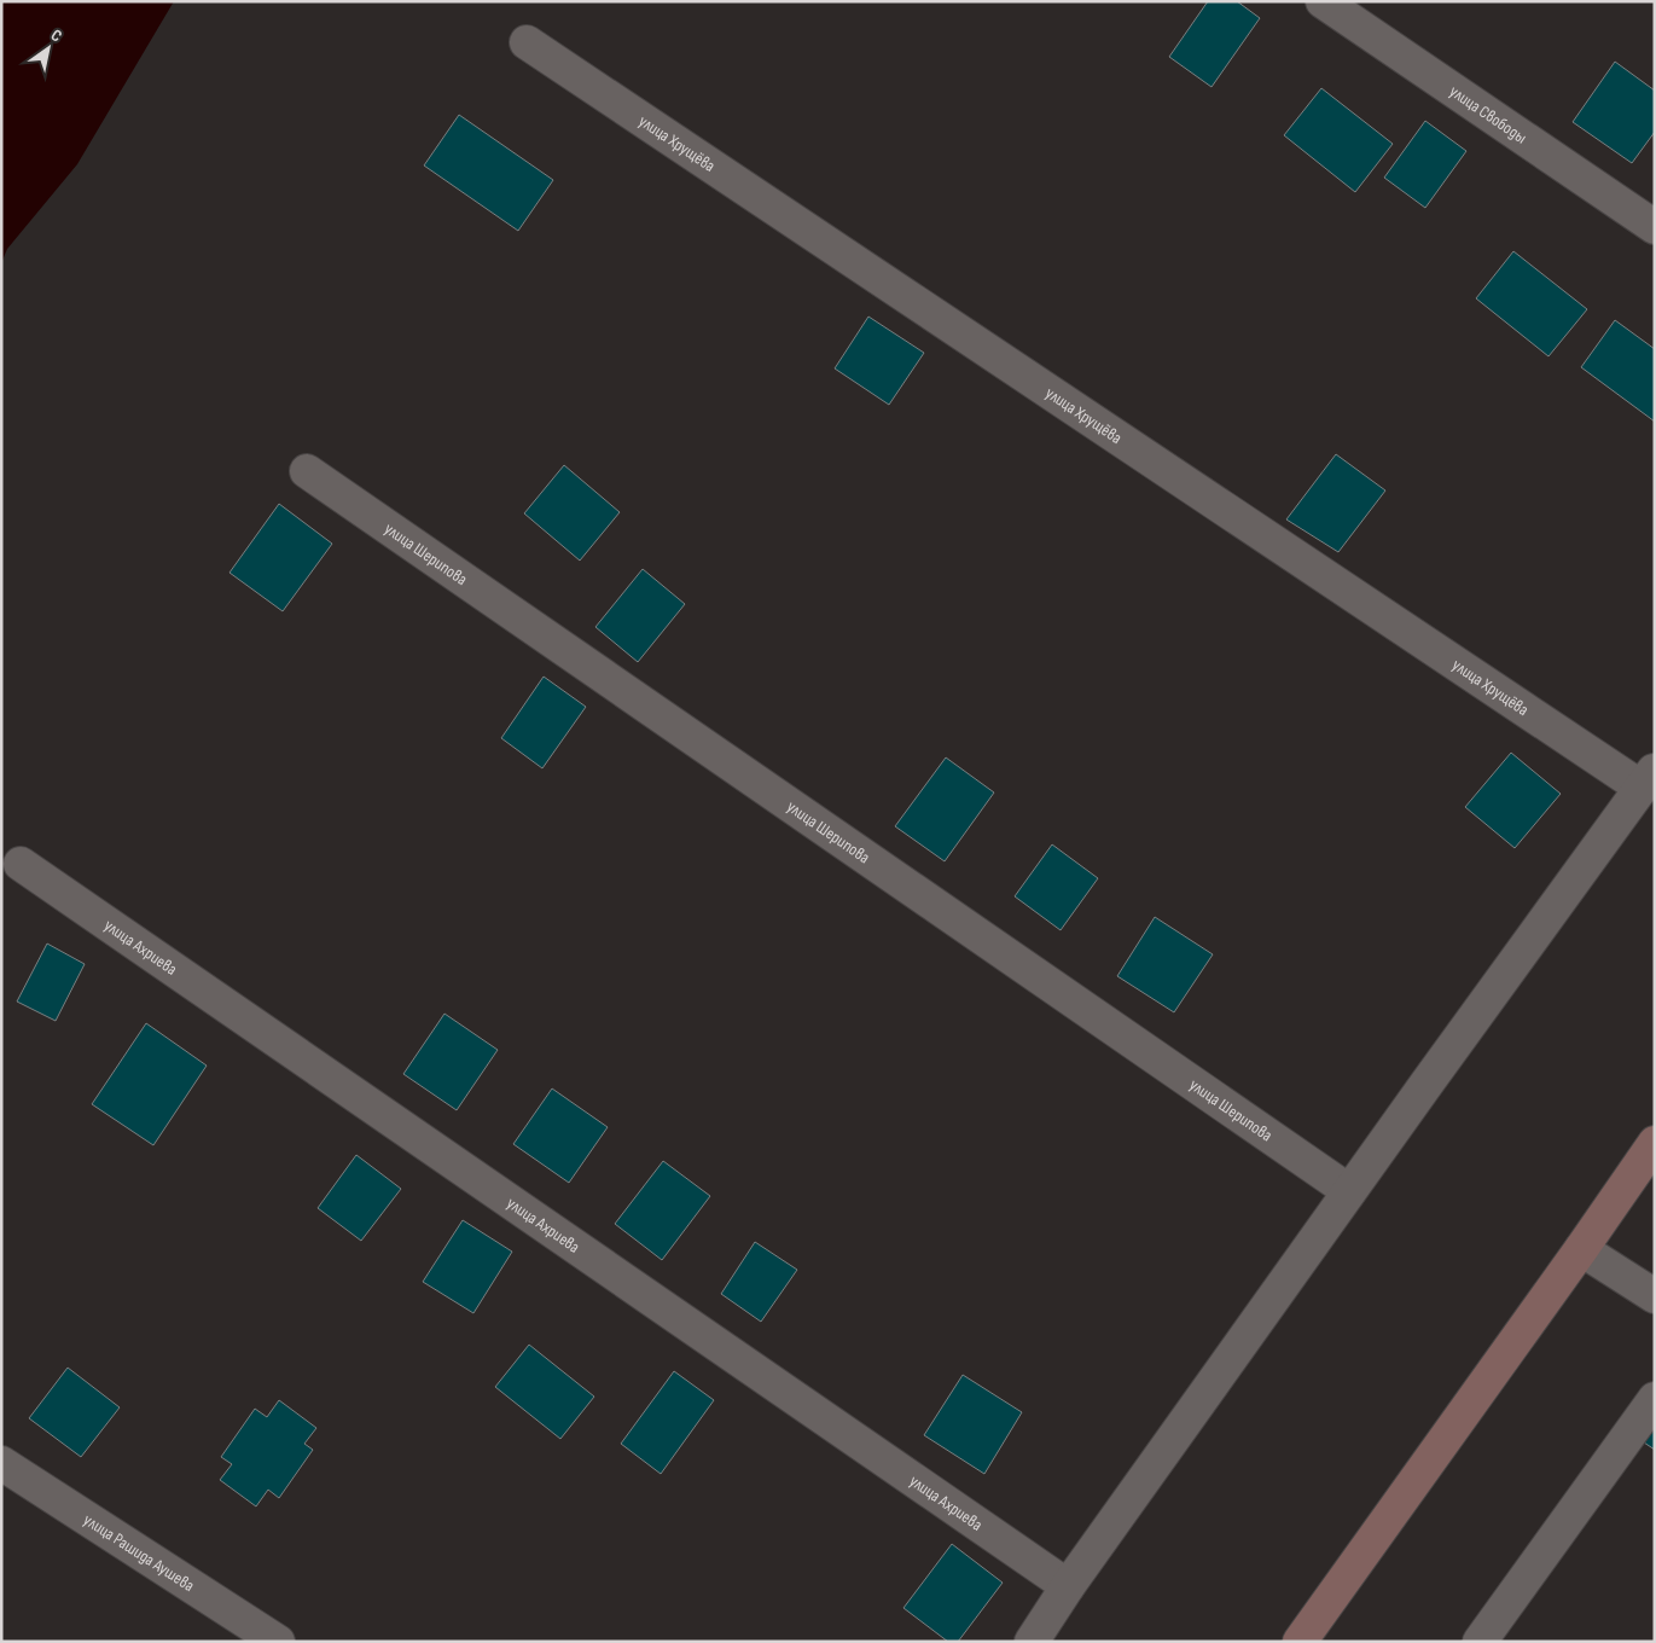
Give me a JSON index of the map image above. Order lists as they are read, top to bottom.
{
  "streets": {
    "street": [
      "улица Свободы",
      "улица Хрущёва",
      "улица Шерипова",
      "улица Ахриева",
      "улица Рашида Аушева"
    ]
  },
  "north": "top right"
}
